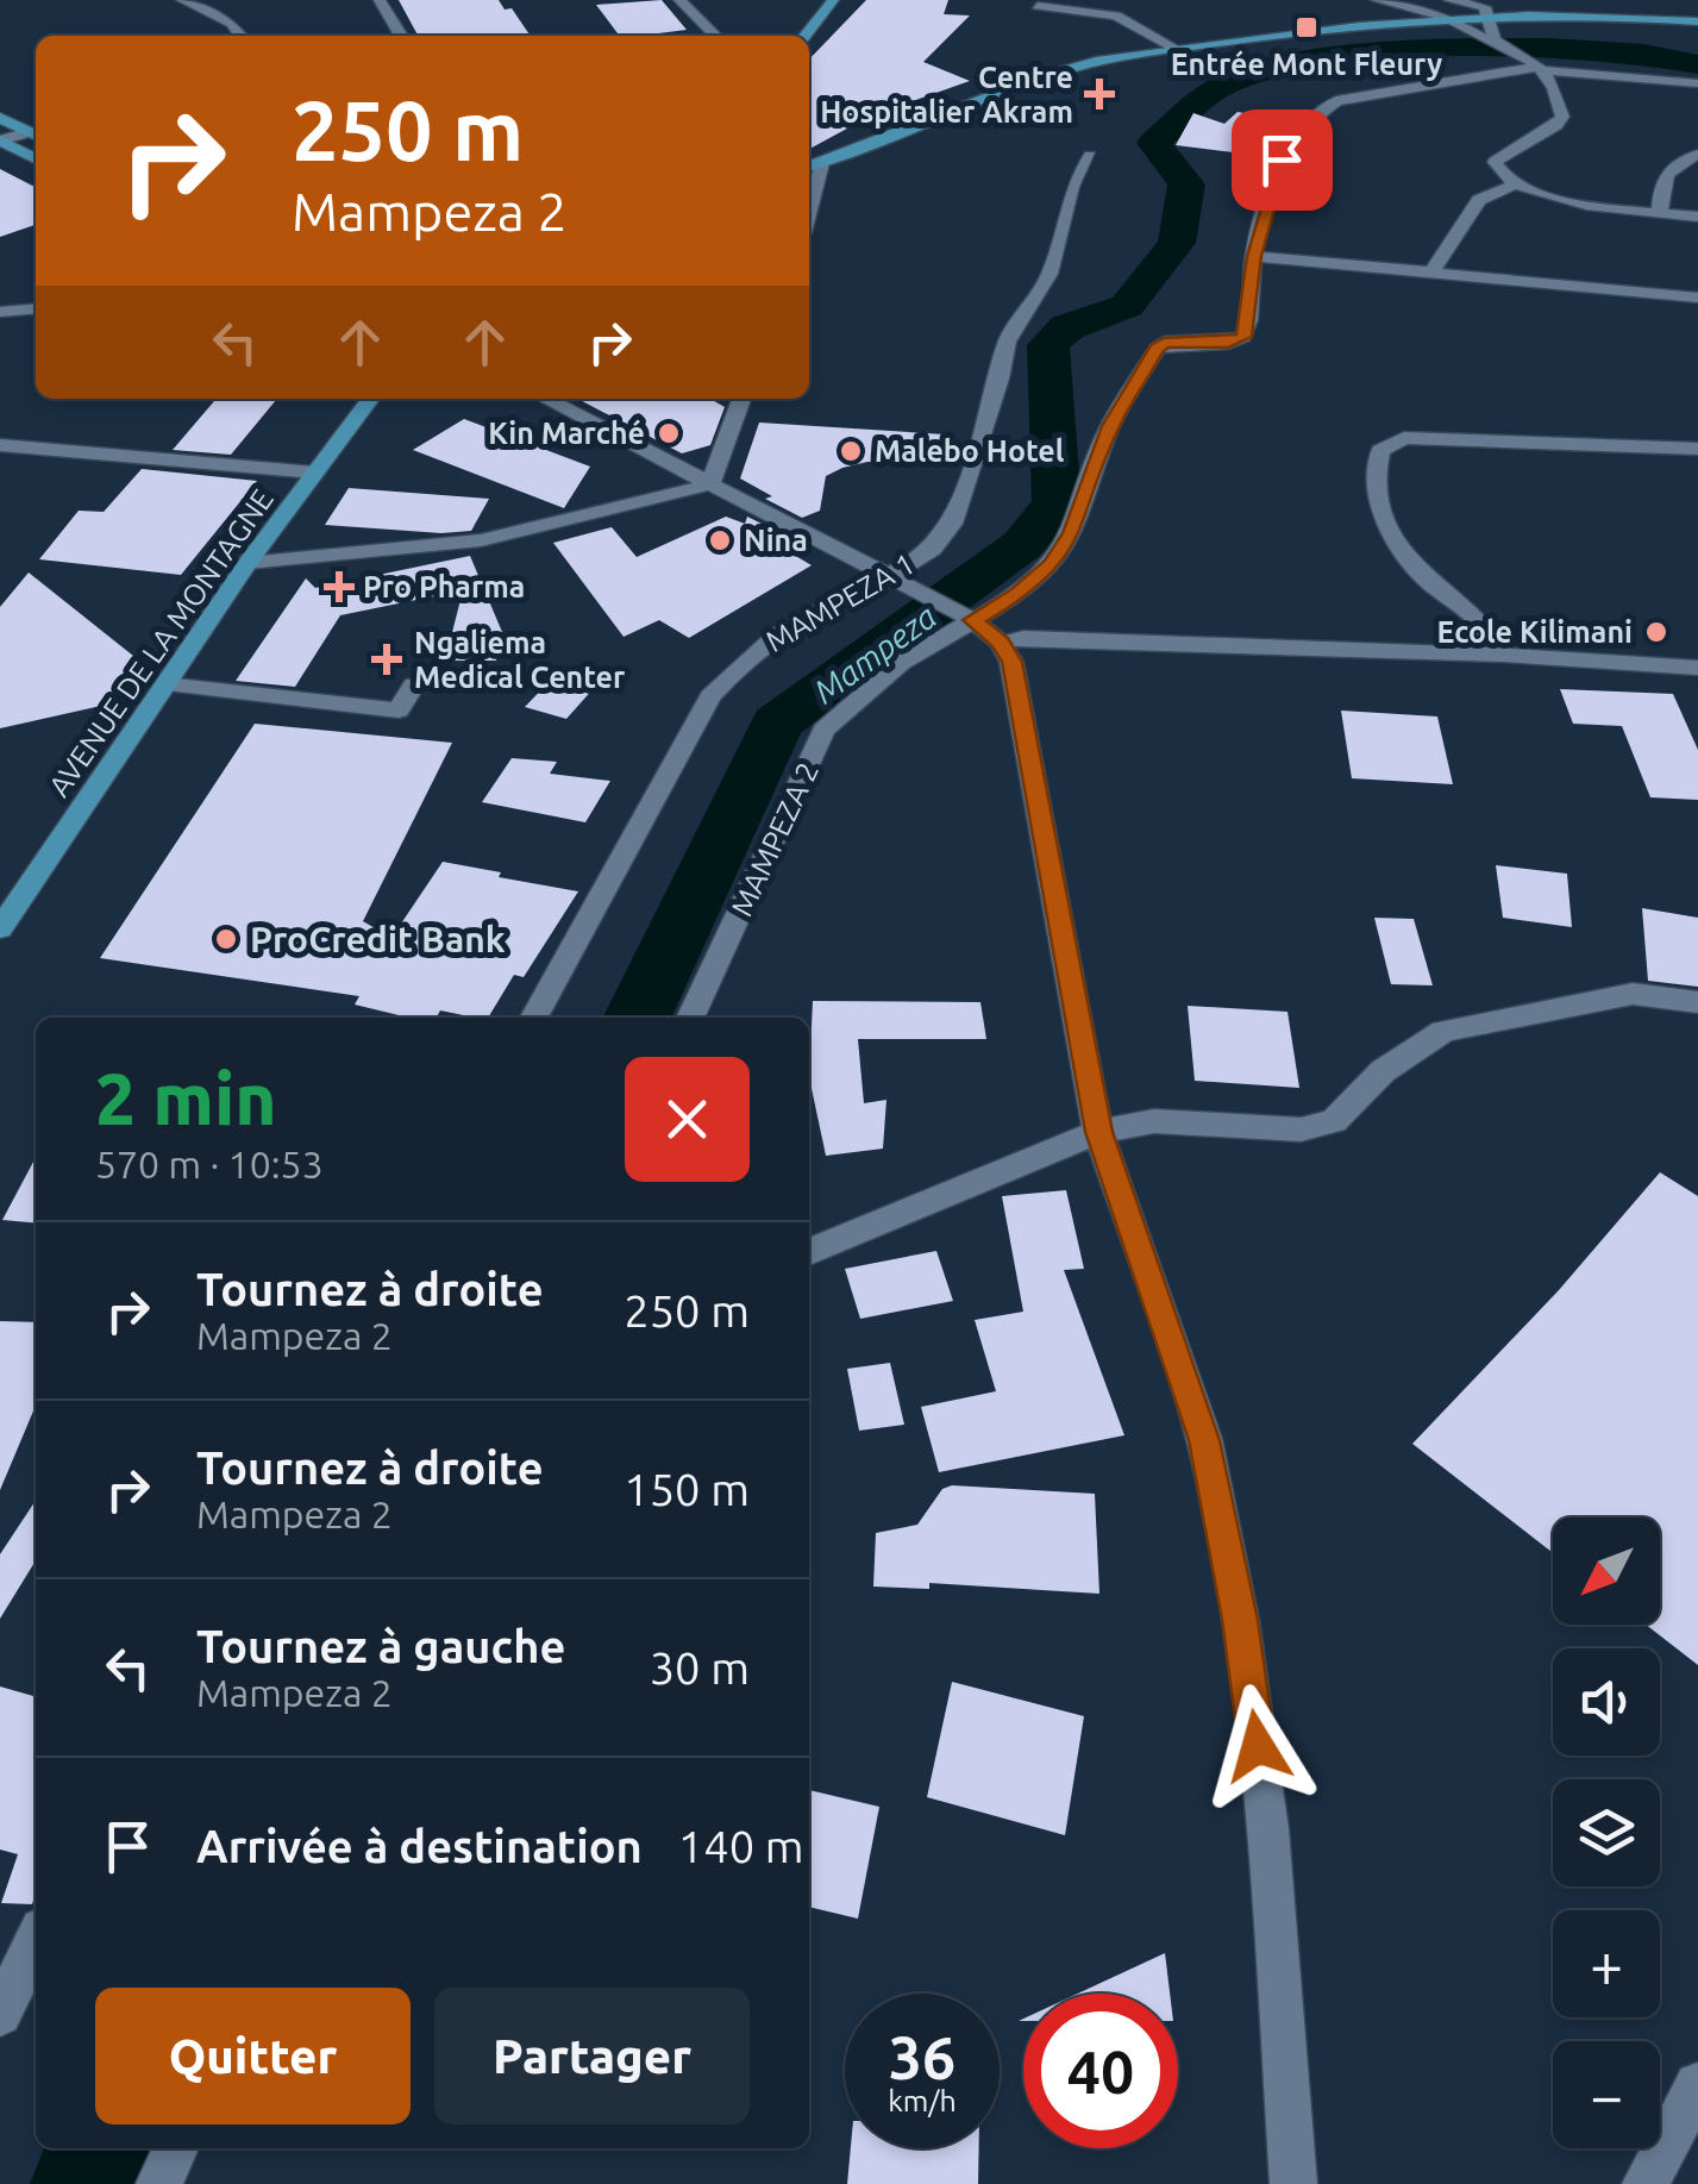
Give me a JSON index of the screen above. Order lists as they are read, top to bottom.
{
  "streets": {
    "main road": ["AVENUE DE LA MONTAGNE"],
    "street": ["MAMPEZA 1", "MAMPEZA 2"]
  },
  "water": ["Mampeza"],
  "places": {
    "transit": ["Entrée Mont Fleury"],
    "health": ["Centre Hospitalier Akram", "Pro Pharma", "Ngaliema Medical Center"],
    "other": [
      "Kin Marché",
      "Malebo Hotel",
      "Nina",
      "Ecole Kilimani",
      "ProCredit Bank"
    ]
  },
  "north": "bottom left",
  "page": {
    "turn": ["250 m", "Mampeza 2"],
    "heading": ["2 min", "570 m · 10:53"],
    "list": [
      {
        "name": "Tournez à droite",
        "note": "Mampeza 2",
        "value": "250 m"
      },
      {
        "name": "Tournez à droite",
        "note": "Mampeza 2",
        "value": "150 m"
      },
      {
        "name": "Tournez à gauche",
        "note": "Mampeza 2",
        "value": "30 m"
      },
      {
        "name": "Arrivée à destination",
        "value": "140 m"
      }
    ],
    "map_buttons": ["+", "−"],
    "buttons": ["Quitter", "Partager"],
    "speed": "36 km/h",
    "limit": "40"
  }
}
